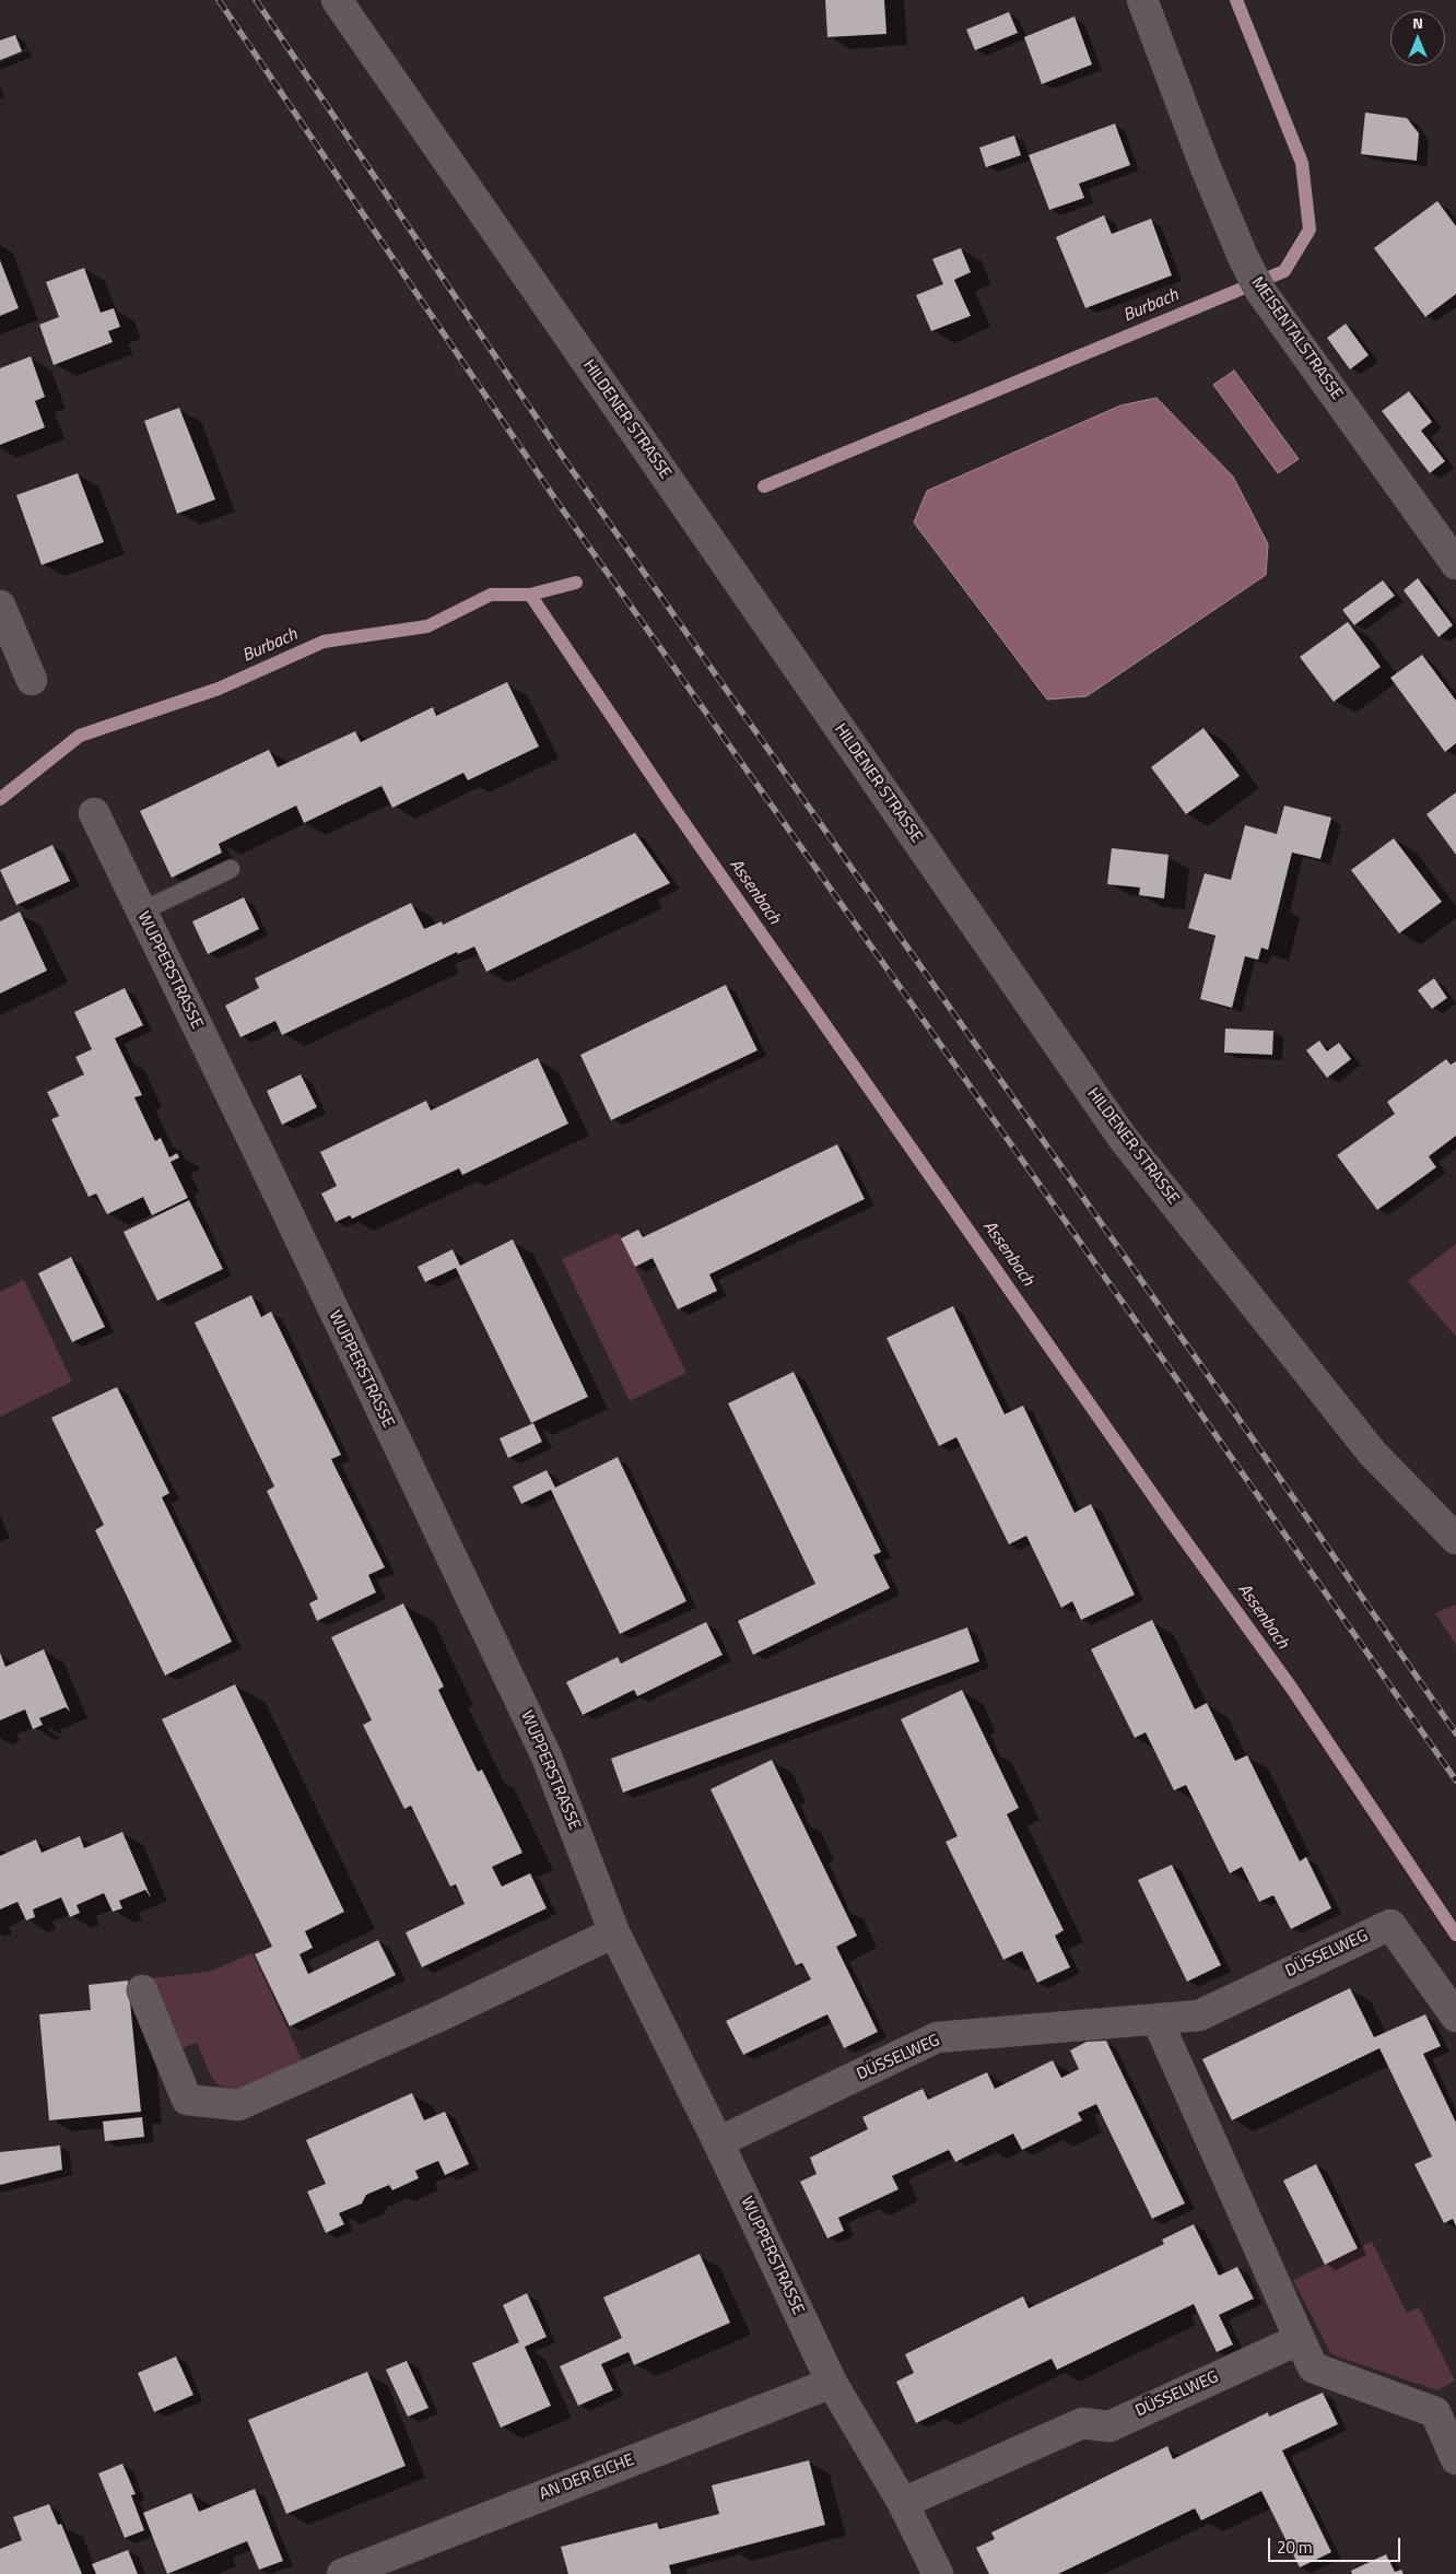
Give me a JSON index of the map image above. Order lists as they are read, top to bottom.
{
  "streets": {
    "street": [
      "MEISENTALSTRASSE",
      "HILDENER STRASSE",
      "WUPPERSTRASSE",
      "DÜSSELWEG",
      "AN DER EICHE"
    ]
  },
  "crossings": [
    ["WUPPERSTRASSE", "DÜSSELWEG"],
    ["WUPPERSTRASSE", "AN DER EICHE"]
  ],
  "water": ["Burbach", "Assenbach"],
  "scale_bar": "20 m",
  "north": "top"
}
